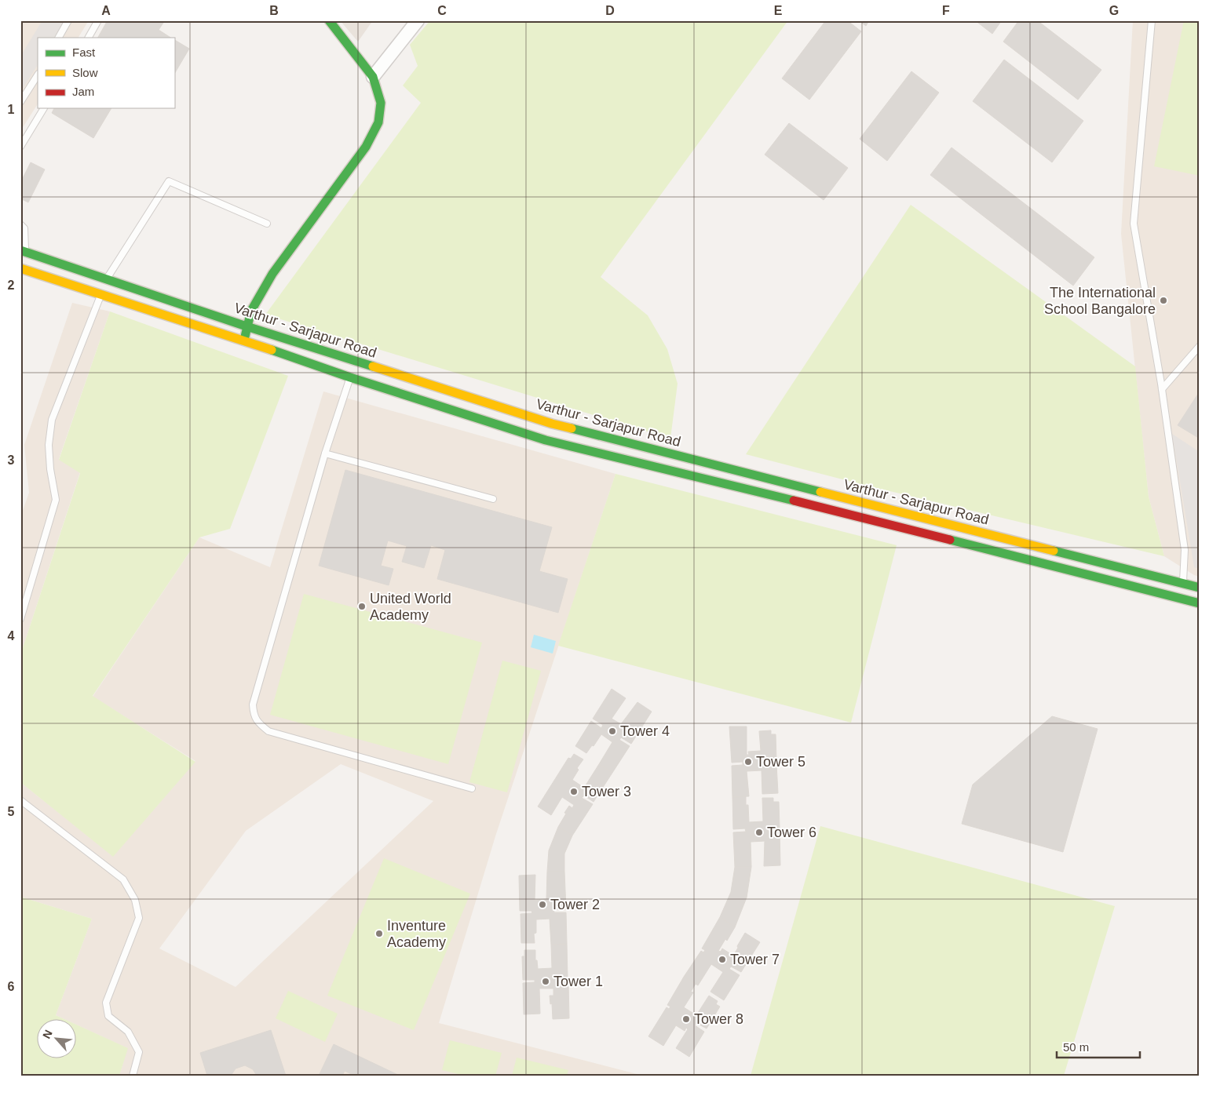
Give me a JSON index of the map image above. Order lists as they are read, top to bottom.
{
  "streets": {
    "main road": ["Varthur - Sarjapur Road"]
  },
  "places": [
    "The International School Bangalore",
    "United World Academy",
    "Tower 4",
    "Tower 5",
    "Tower 3",
    "Tower 6",
    "Tower 2",
    "Inventure Academy",
    "Tower 7",
    "Tower 1",
    "Tower 8"
  ],
  "legend": ["Fast", "Slow", "Jam"],
  "scale_bar": "50 m",
  "north": "top left",
  "grid": {
    "columns": [
      "A",
      "B",
      "C",
      "D",
      "E",
      "F",
      "G"
    ],
    "rows": [
      "1",
      "2",
      "3",
      "4",
      "5",
      "6"
    ]
  }
}
